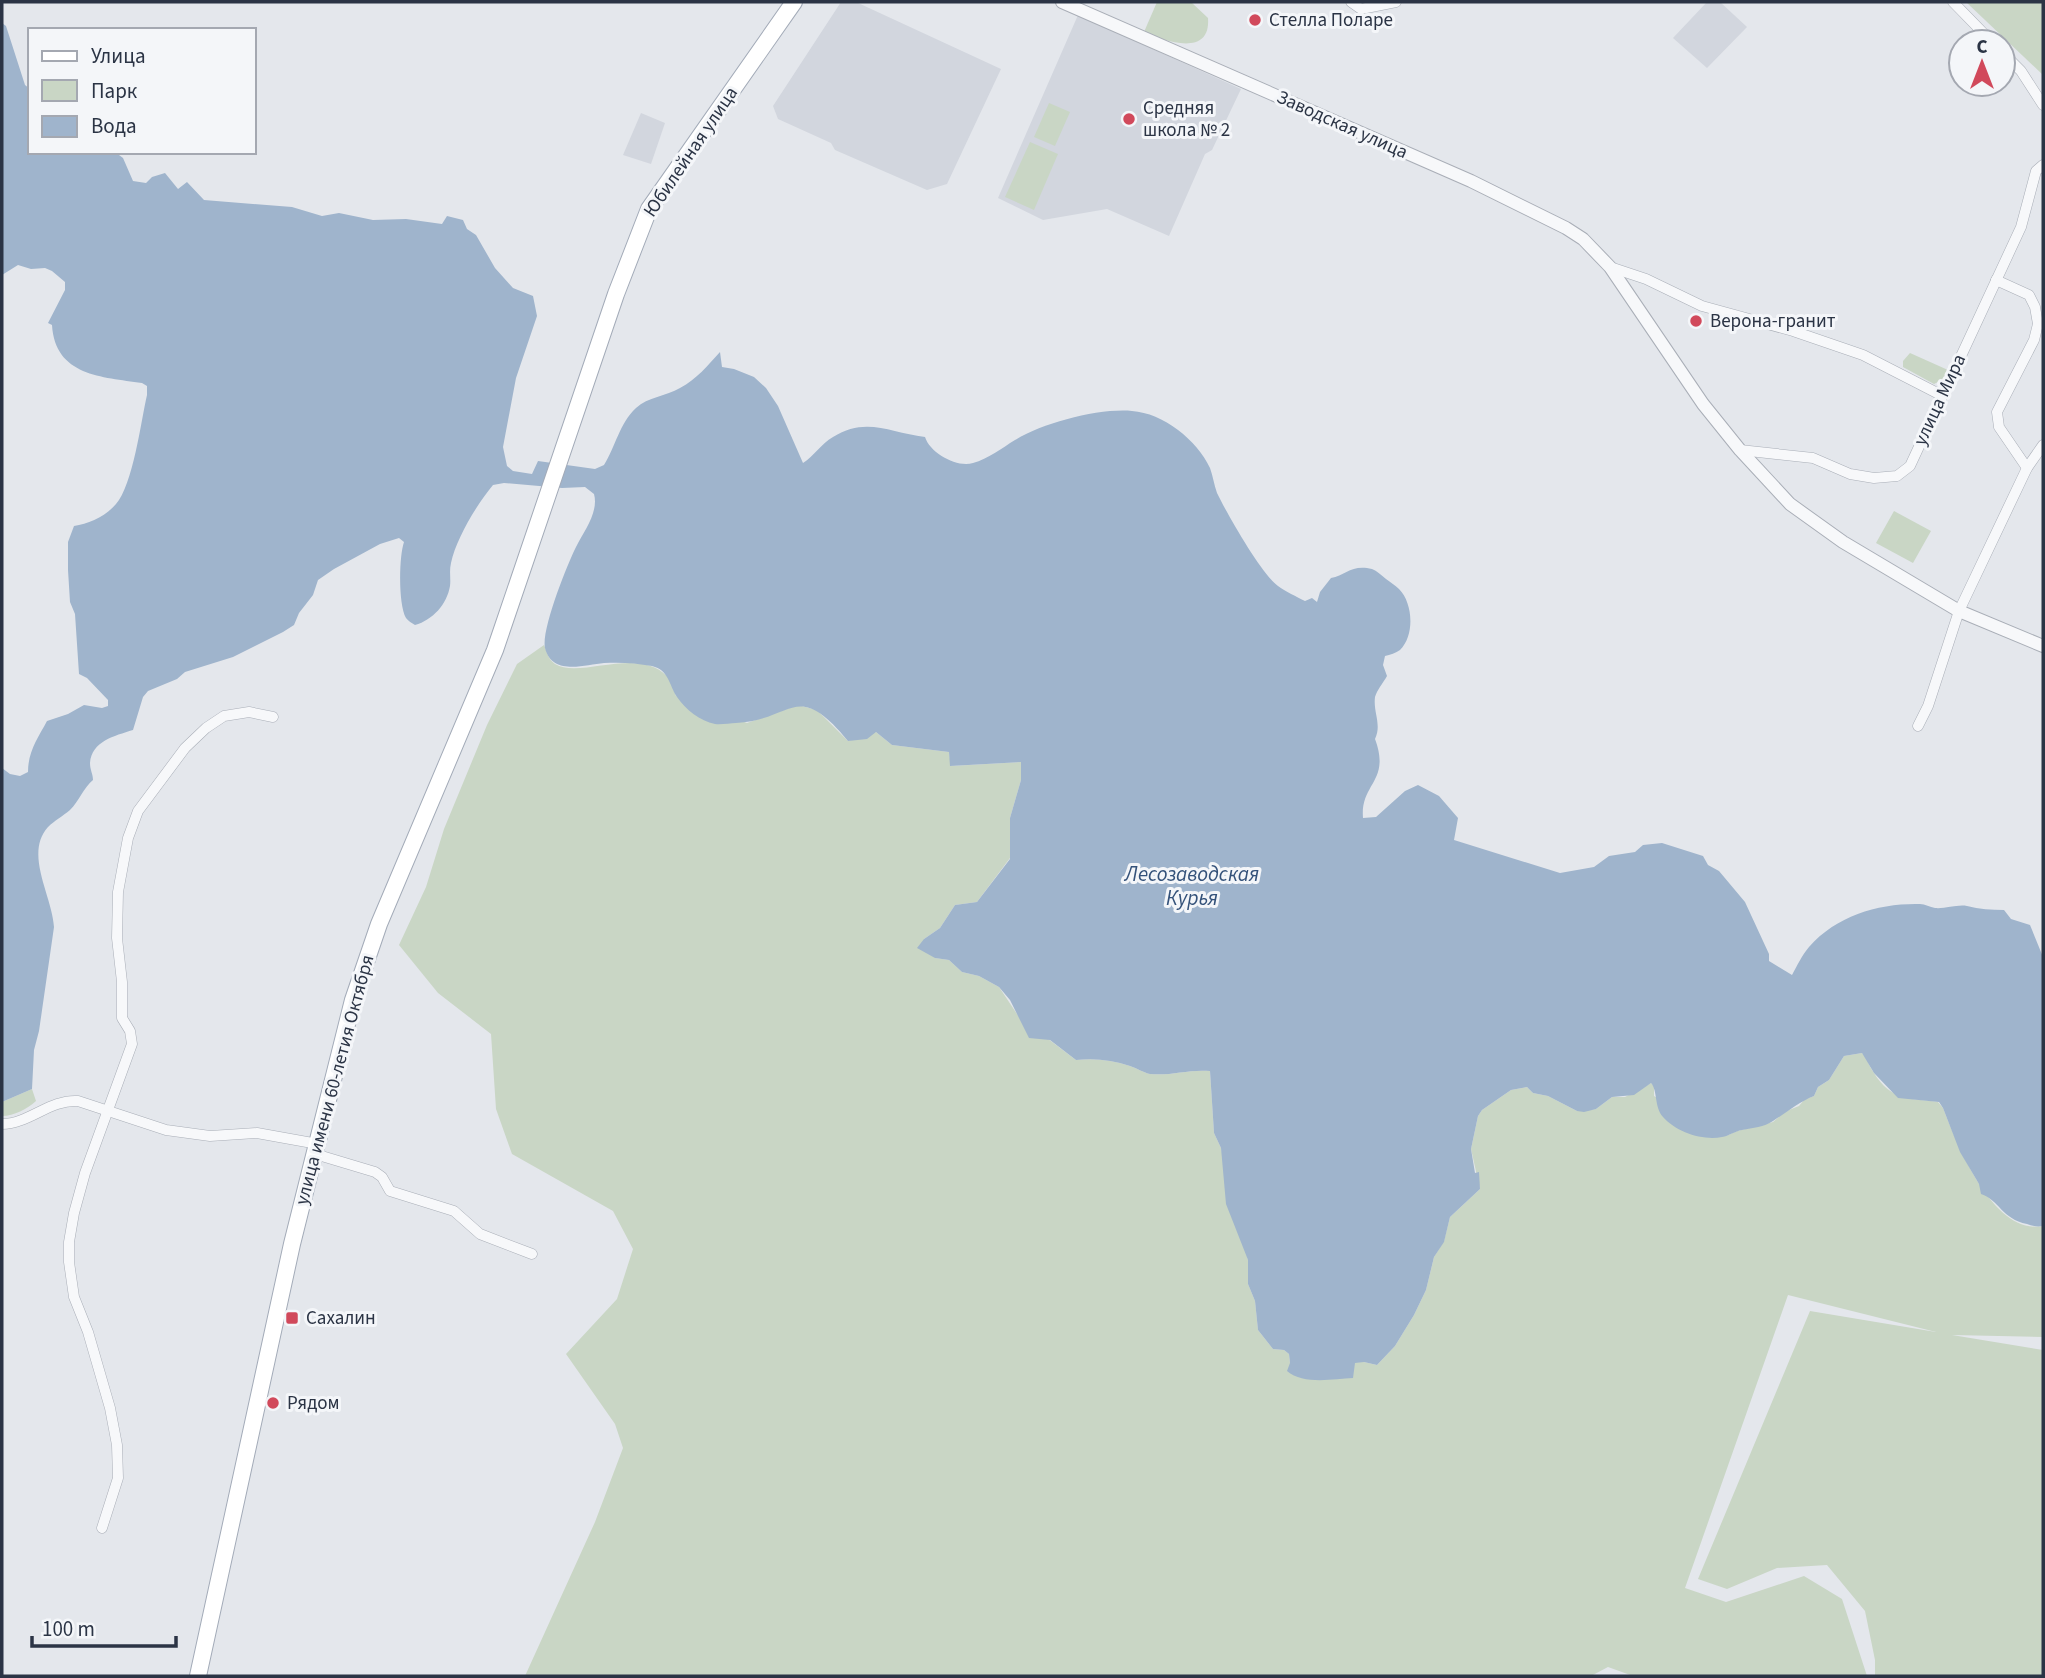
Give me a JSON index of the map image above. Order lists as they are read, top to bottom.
{
  "streets": {
    "main road": ["Юбилейная улица", "улица имени 60-летия Октября"],
    "street": ["Заводская улица", "улица Мира"]
  },
  "crossings": [
    ["Юбилейная улица", "улица имени 60-летия Октября"]
  ],
  "water": ["Лесозаводская Курья"],
  "places": {
    "other": [
      "Стелла Поларе",
      "Средняя школа № 2",
      "Верона-гранит",
      "Рядом"
    ],
    "transit": ["Сахалин"]
  },
  "legend": ["Улица", "Парк", "Вода"],
  "scale_bar": "100 m",
  "north": "top"
}
